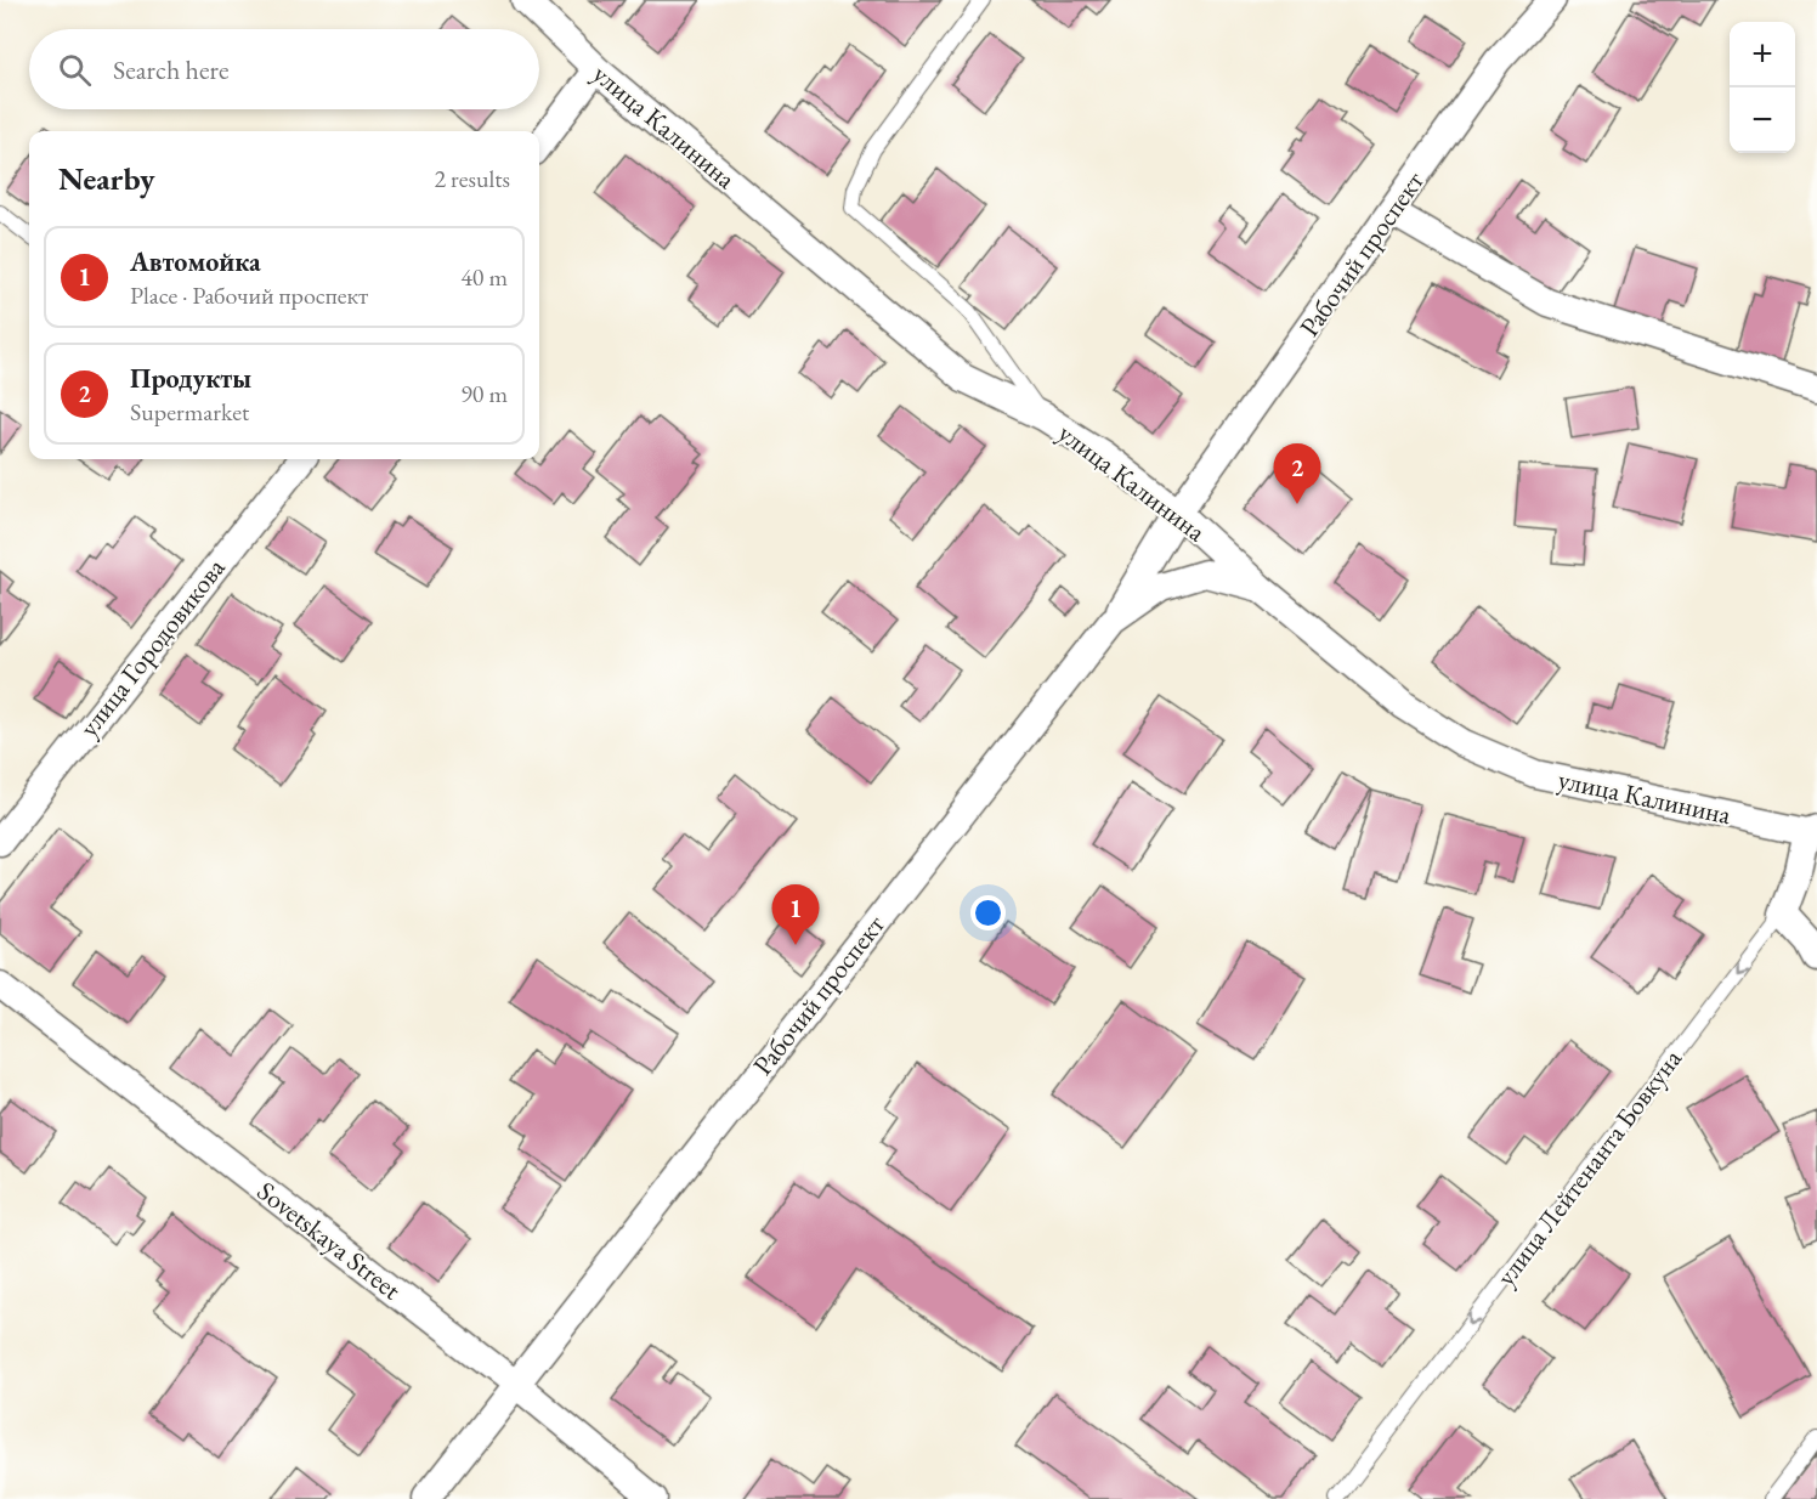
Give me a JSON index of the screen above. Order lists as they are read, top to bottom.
{
  "streets": {
    "street": [
      "улица Калинина",
      "Рабочий проспект",
      "улица Городовикова",
      "улица Лейтенанта Бовкуна",
      "Sovetskaya Street"
    ]
  },
  "crossings": [
    ["улица Калинина", "Рабочий проспект"],
    ["улица Калинина", "улица Лейтенанта Бовкуна"],
    ["Рабочий проспект", "Sovetskaya Street"]
  ],
  "one_way": ["улица Лейтенанта Бовкуна"],
  "page": {
    "map_buttons": ["+", "−"],
    "search": "Search here",
    "heading": ["Nearby", "2 results"],
    "list": [
      {
        "mark": "1",
        "name": "Автомойка",
        "note": "Place · Рабочий проспект",
        "value": "40 m"
      },
      {
        "mark": "2",
        "name": "Продукты",
        "note": "Supermarket",
        "value": "90 m"
      }
    ],
    "pins": ["2", "1"]
  }
}
